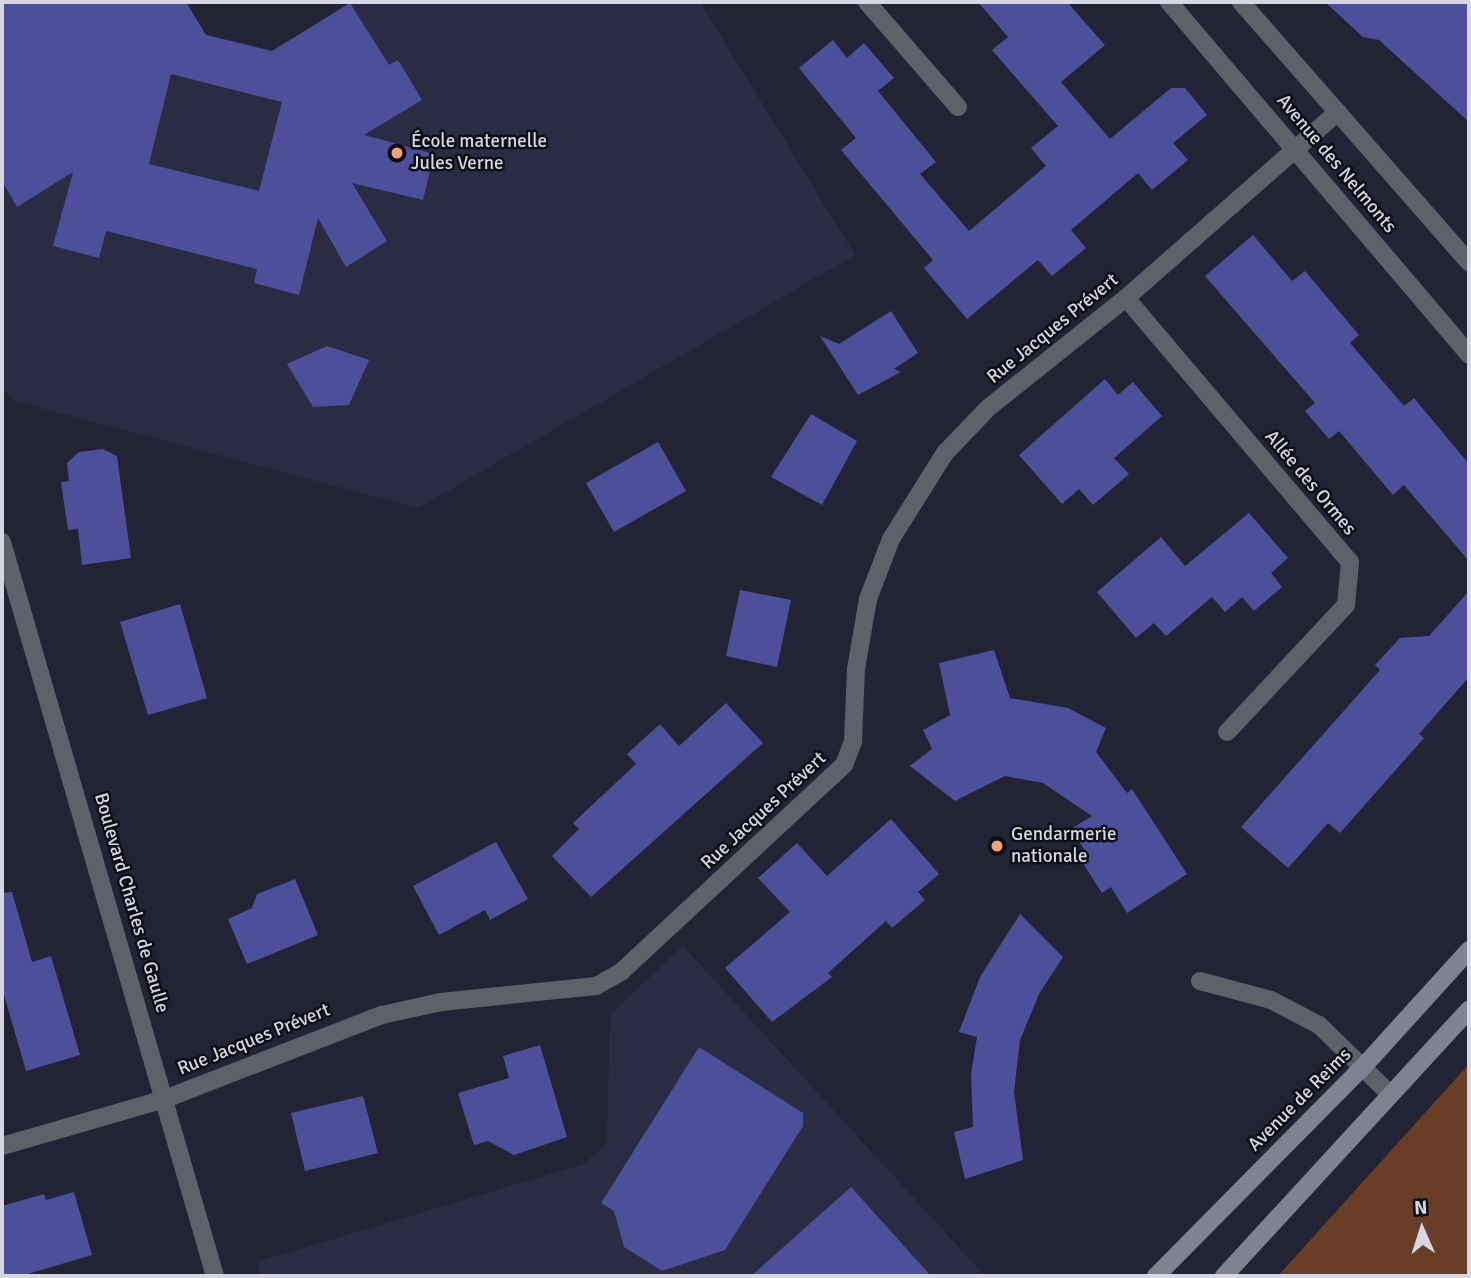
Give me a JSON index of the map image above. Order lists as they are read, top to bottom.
{
  "streets": {
    "main road": ["Avenue de Reims"],
    "street": [
      "Avenue des Nelmonts",
      "Rue Jacques Prévert",
      "Allée des Ormes",
      "Boulevard Charles de Gaulle"
    ]
  },
  "crossings": [
    ["Avenue des Nelmonts", "Rue Jacques Prévert"],
    ["Rue Jacques Prévert", "Allée des Ormes"],
    ["Rue Jacques Prévert", "Boulevard Charles de Gaulle"]
  ],
  "places": ["École maternelle Jules Verne", "Gendarmerie nationale"],
  "north": "top"
}
